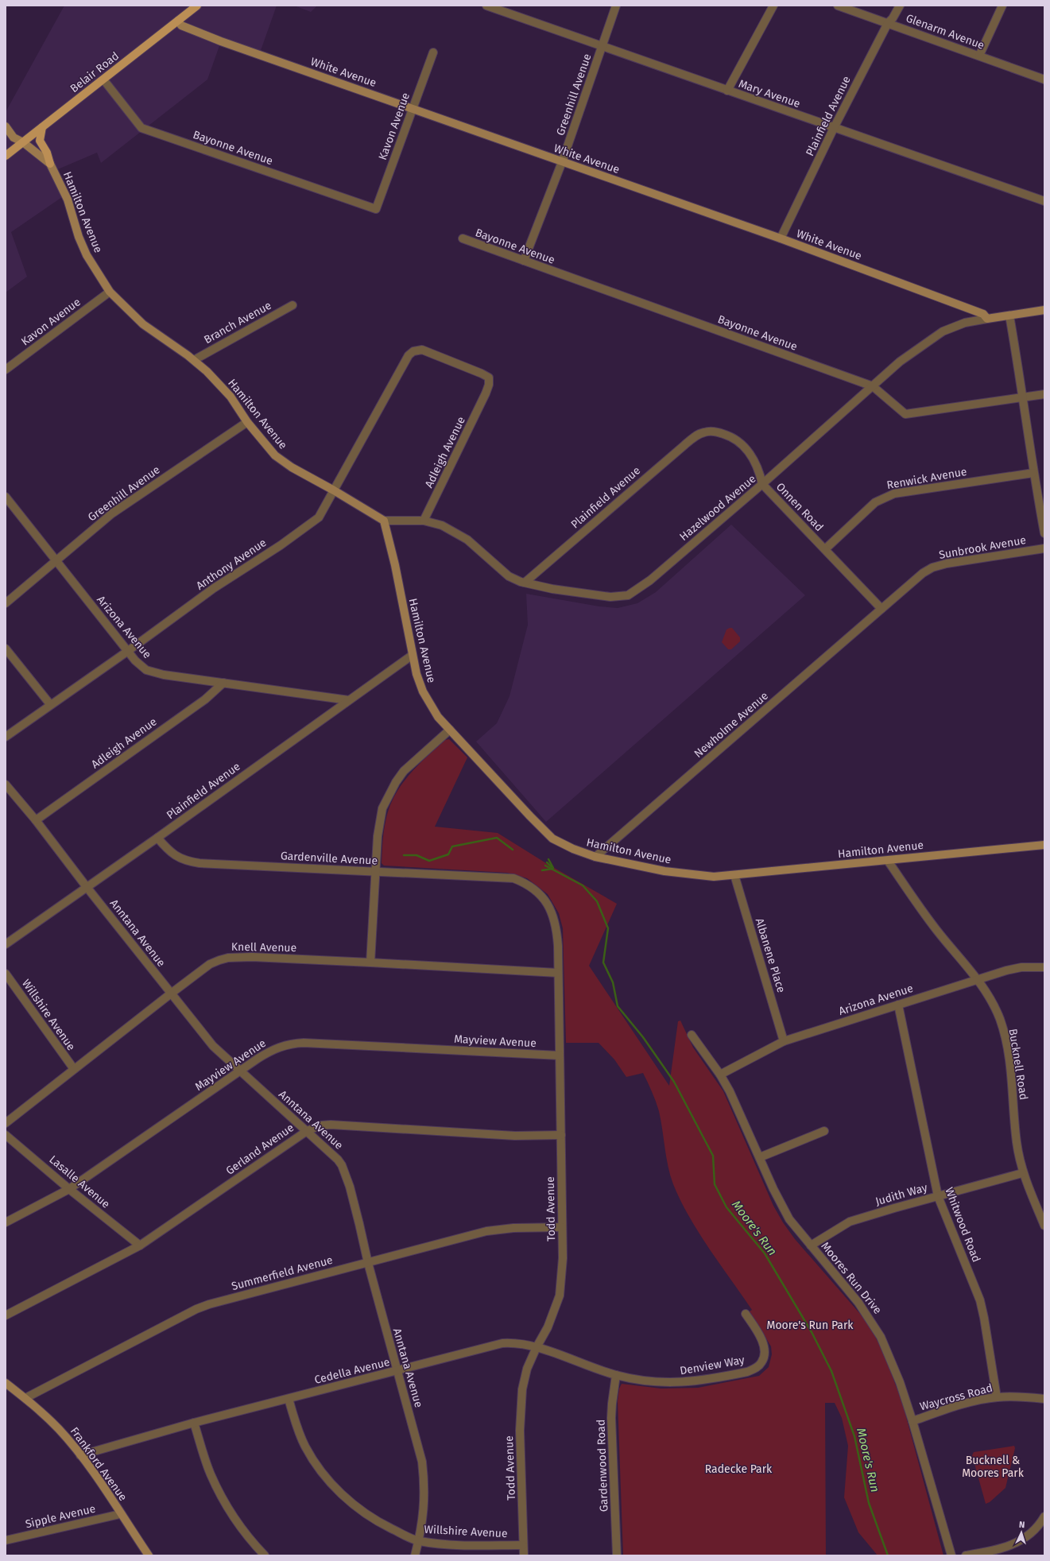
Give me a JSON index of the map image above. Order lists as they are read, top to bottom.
{
  "streets": {
    "main road": ["Belair Road"],
    "street": [
      "Glenarm Avenue",
      "White Avenue",
      "Mary Avenue",
      "Greenhill Avenue",
      "Plainfield Avenue",
      "Kavon Avenue",
      "Bayonne Avenue",
      "Hamilton Avenue",
      "Branch Avenue",
      "Adleigh Avenue",
      "Renwick Avenue",
      "Onnen Road",
      "Hazelwood Avenue",
      "Sunbrook Avenue",
      "Anthony Avenue",
      "Arizona Avenue",
      "Newholme Avenue",
      "Gardenville Avenue",
      "Anntana Avenue",
      "Knell Avenue",
      "Albanene Place",
      "Willshire Avenue",
      "Mayview Avenue",
      "Bucknell Road",
      "Gerland Avenue",
      "Lasalle Avenue",
      "Judith Way",
      "Todd Avenue",
      "Whitwood Road",
      "Summerfield Avenue",
      "Moores Run Drive",
      "Denview Way",
      "Cedella Avenue",
      "Waycross Road",
      "Frankford Avenue",
      "Gardenwood Road",
      "Sipple Avenue"
    ]
  },
  "crossings": [
    ["Glenarm Avenue", "Plainfield Avenue"],
    ["Belair Road", "White Avenue"],
    ["Belair Road", "Bayonne Avenue"],
    ["Belair Road", "Hamilton Avenue"],
    ["White Avenue", "Greenhill Avenue"],
    ["White Avenue", "Plainfield Avenue"],
    ["White Avenue", "Kavon Avenue"],
    ["White Avenue", "Hazelwood Avenue"],
    ["Mary Avenue", "Greenhill Avenue"],
    ["Mary Avenue", "Plainfield Avenue"],
    ["Greenhill Avenue", "Bayonne Avenue"],
    ["Greenhill Avenue", "Hamilton Avenue"],
    ["Greenhill Avenue", "Arizona Avenue"],
    ["Plainfield Avenue", "Hamilton Avenue"],
    ["Plainfield Avenue", "Onnen Road"],
    ["Plainfield Avenue", "Hazelwood Avenue"],
    ["Plainfield Avenue", "Arizona Avenue"],
    ["Plainfield Avenue", "Gardenville Avenue"],
    ["Plainfield Avenue", "Anntana Avenue"],
    ["Kavon Avenue", "Bayonne Avenue"],
    ["Kavon Avenue", "Hamilton Avenue"],
    ["Bayonne Avenue", "Hazelwood Avenue"],
    ["Hamilton Avenue", "Branch Avenue"],
    ["Hamilton Avenue", "Hazelwood Avenue"],
    ["Hamilton Avenue", "Anthony Avenue"],
    ["Hamilton Avenue", "Newholme Avenue"],
    ["Hamilton Avenue", "Albanene Place"],
    ["Hamilton Avenue", "Bucknell Road"],
    ["Adleigh Avenue", "Hazelwood Avenue"],
    ["Adleigh Avenue", "Anthony Avenue"],
    ["Adleigh Avenue", "Arizona Avenue"],
    ["Adleigh Avenue", "Anntana Avenue"],
    ["Renwick Avenue", "Onnen Road"],
    ["Onnen Road", "Hazelwood Avenue"],
    ["Onnen Road", "Sunbrook Avenue"],
    ["Onnen Road", "Newholme Avenue"],
    ["Sunbrook Avenue", "Newholme Avenue"],
    ["Anthony Avenue", "Arizona Avenue"],
    ["Arizona Avenue", "Albanene Place"],
    ["Arizona Avenue", "Bucknell Road"],
    ["Arizona Avenue", "Whitwood Road"],
    ["Arizona Avenue", "Moores Run Drive"],
    ["Gardenville Avenue", "Todd Avenue"],
    ["Anntana Avenue", "Knell Avenue"],
    ["Anntana Avenue", "Willshire Avenue"],
    ["Anntana Avenue", "Mayview Avenue"],
    ["Anntana Avenue", "Gerland Avenue"],
    ["Anntana Avenue", "Summerfield Avenue"],
    ["Anntana Avenue", "Cedella Avenue"],
    ["Knell Avenue", "Willshire Avenue"],
    ["Knell Avenue", "Todd Avenue"],
    ["Willshire Avenue", "Todd Avenue"],
    ["Willshire Avenue", "Cedella Avenue"],
    ["Mayview Avenue", "Lasalle Avenue"],
    ["Mayview Avenue", "Todd Avenue"],
    ["Bucknell Road", "Judith Way"],
    ["Gerland Avenue", "Lasalle Avenue"],
    ["Gerland Avenue", "Todd Avenue"],
    ["Judith Way", "Whitwood Road"],
    ["Judith Way", "Moores Run Drive"],
    ["Todd Avenue", "Summerfield Avenue"],
    ["Todd Avenue", "Cedella Avenue"],
    ["Whitwood Road", "Waycross Road"],
    ["Summerfield Avenue", "Frankford Avenue"],
    ["Moores Run Drive", "Waycross Road"],
    ["Denview Way", "Cedella Avenue"],
    ["Cedella Avenue", "Frankford Avenue"],
    ["Cedella Avenue", "Gardenwood Road"],
    ["Frankford Avenue", "Sipple Avenue"]
  ],
  "water": ["Moore's Run"],
  "parks": ["Moore's Run Park", "Bucknell & Moores Park", "Radecke Park"],
  "north": "top"
}
